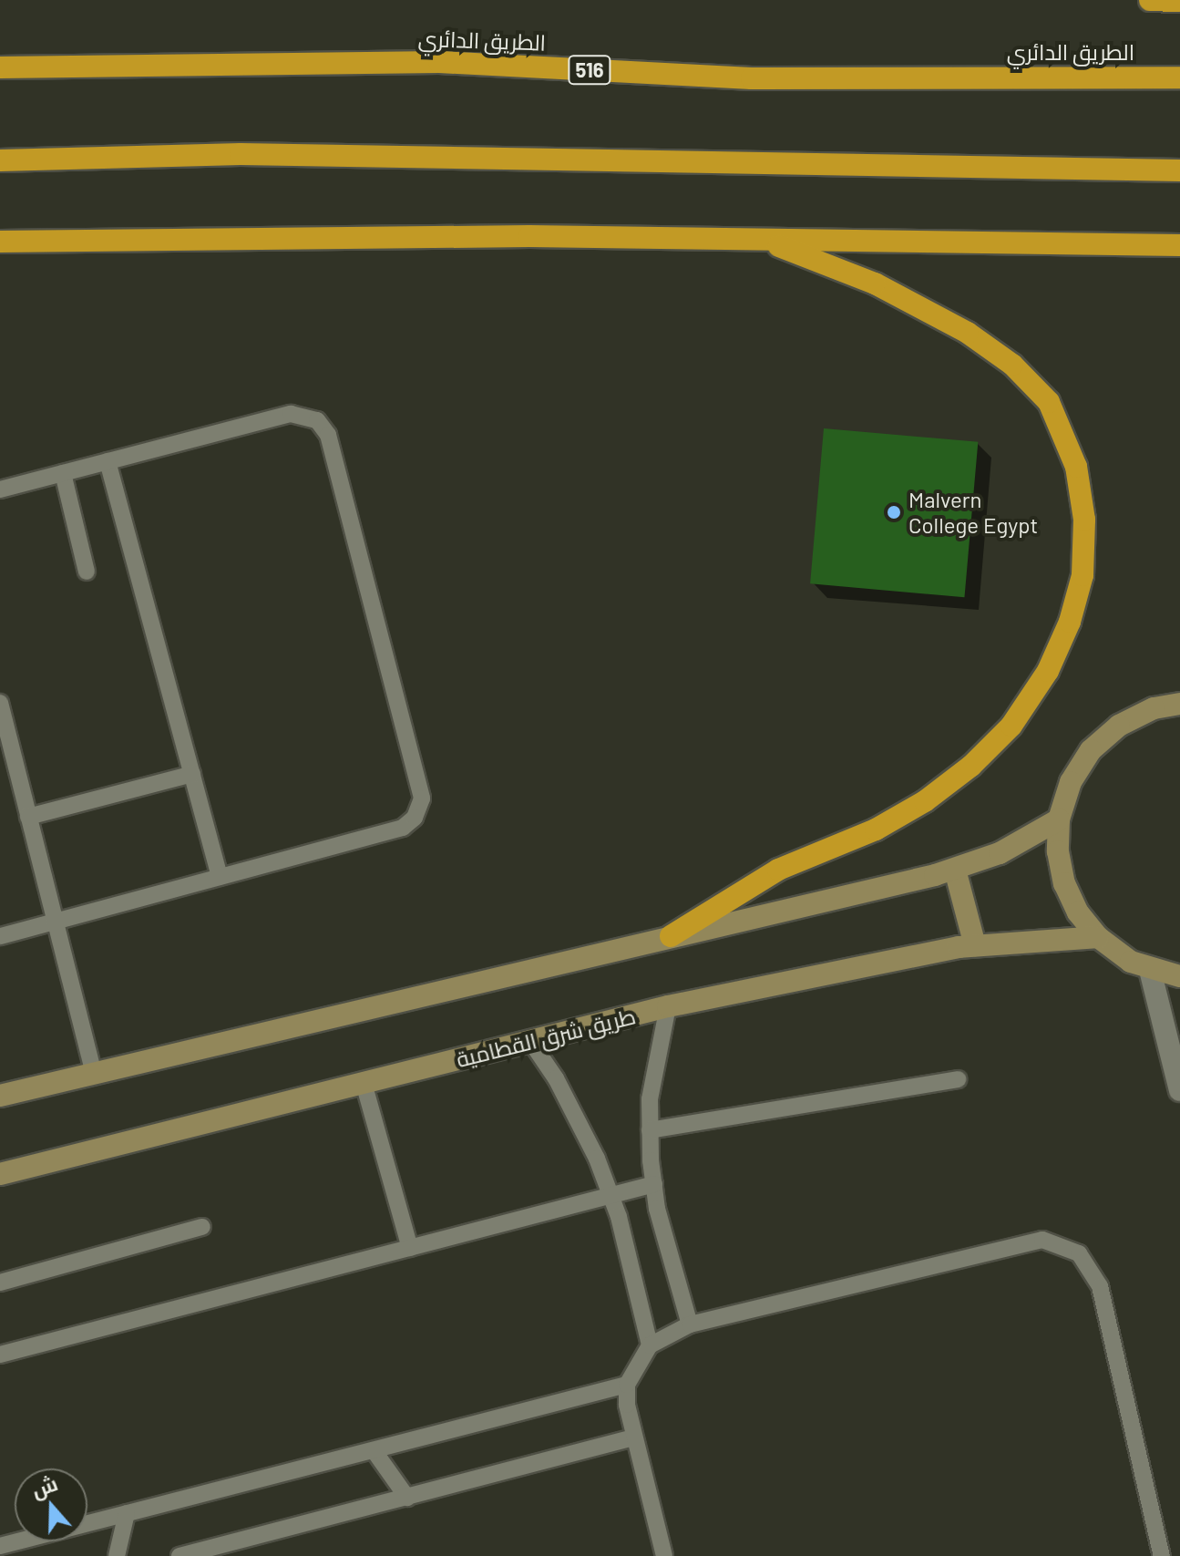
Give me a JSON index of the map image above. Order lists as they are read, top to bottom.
{
  "streets": {
    "highway": ["الطريق الدائري", "516"],
    "street": ["طريق شرق القطامية"]
  },
  "places": ["Malvern College Egypt"],
  "north": "top"
}
